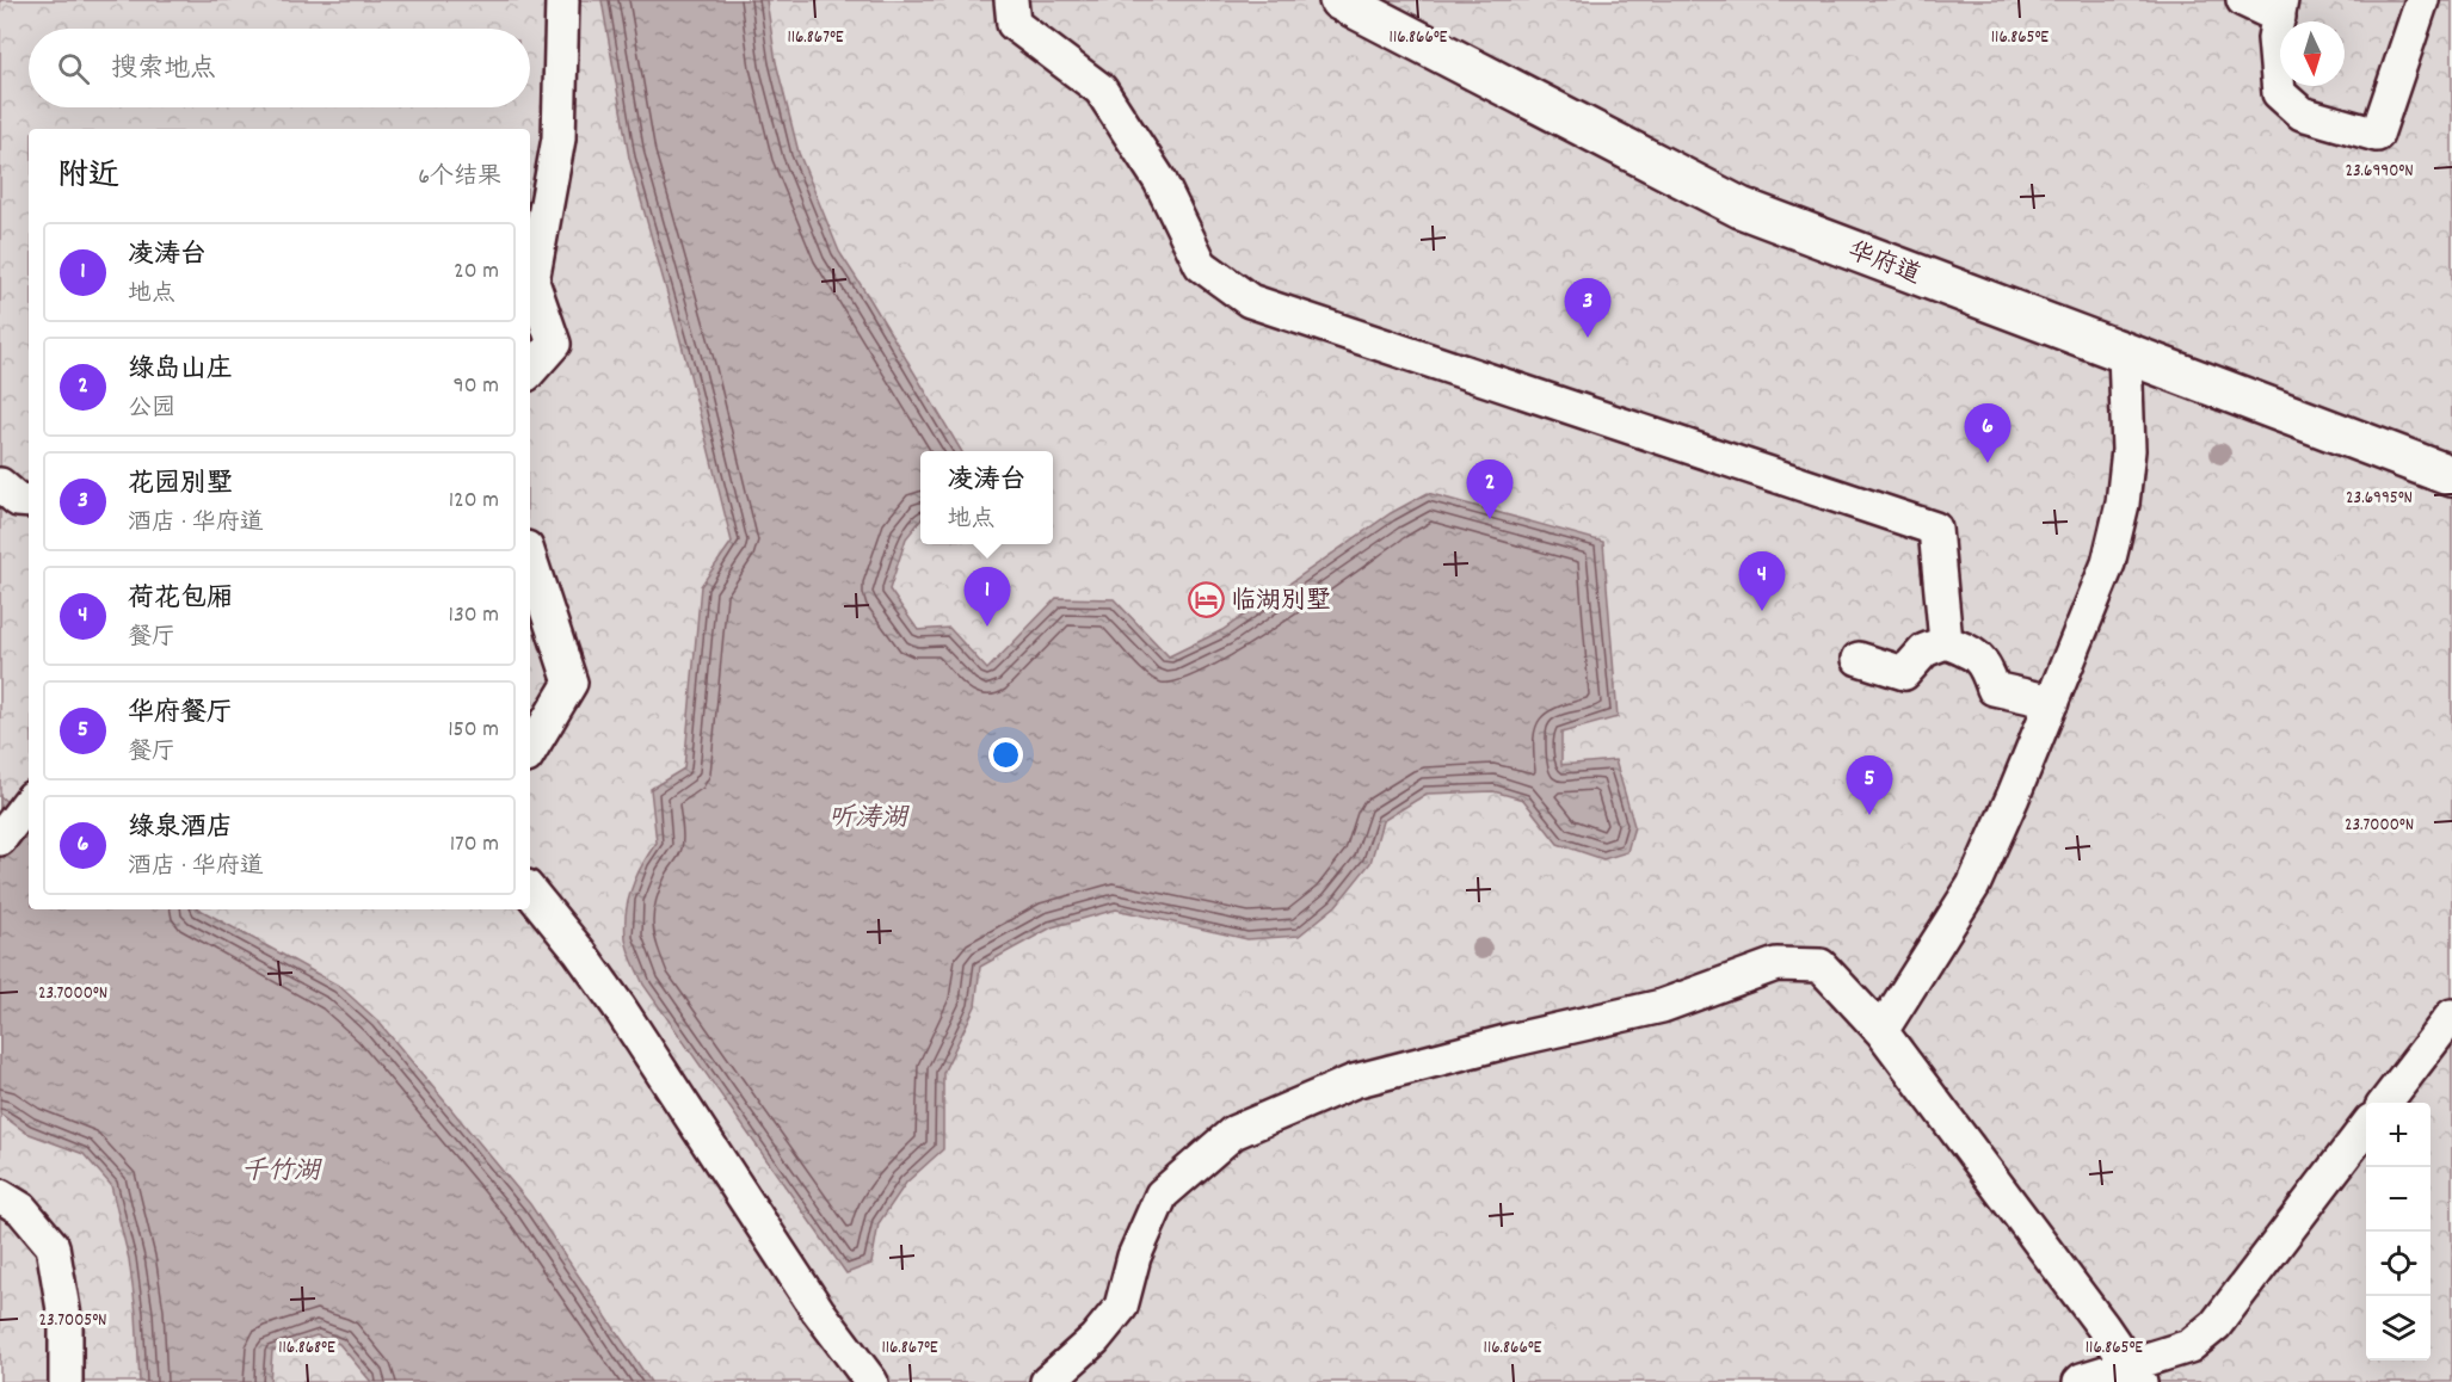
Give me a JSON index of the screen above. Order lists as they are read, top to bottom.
{
  "streets": {
    "street": ["华府道"]
  },
  "water": ["听涛湖", "千竹湖"],
  "places": {
    "hotel": ["临湖别墅"]
  },
  "north": "bottom",
  "page": {
    "search": "搜索地点",
    "heading": ["附近", "6个结果"],
    "list": [
      {
        "mark": "1",
        "name": "凌涛台",
        "note": "地点",
        "value": "20 m"
      },
      {
        "mark": "2",
        "name": "绿岛山庄",
        "note": "公园",
        "value": "90 m"
      },
      {
        "mark": "3",
        "name": "花园别墅",
        "note": "酒店 · 华府道",
        "value": "120 m"
      },
      {
        "mark": "4",
        "name": "荷花包厢",
        "note": "餐厅",
        "value": "130 m"
      },
      {
        "mark": "5",
        "name": "华府餐厅",
        "note": "餐厅",
        "value": "150 m"
      },
      {
        "mark": "6",
        "name": "绿泉酒店",
        "note": "酒店 · 华府道",
        "value": "170 m"
      }
    ],
    "pins": [
      "3",
      "6",
      "2",
      "4",
      "1",
      "5"
    ],
    "popup": ["凌涛台", "地点"],
    "map_buttons": ["+", "−"]
  },
  "coordinates": [
    "116.867°E",
    "116.866°E",
    "116.865°E",
    "23.6990°N",
    "23.6995°N",
    "23.7000°N",
    "23.7005°N",
    "116.868°E"
  ]
}
